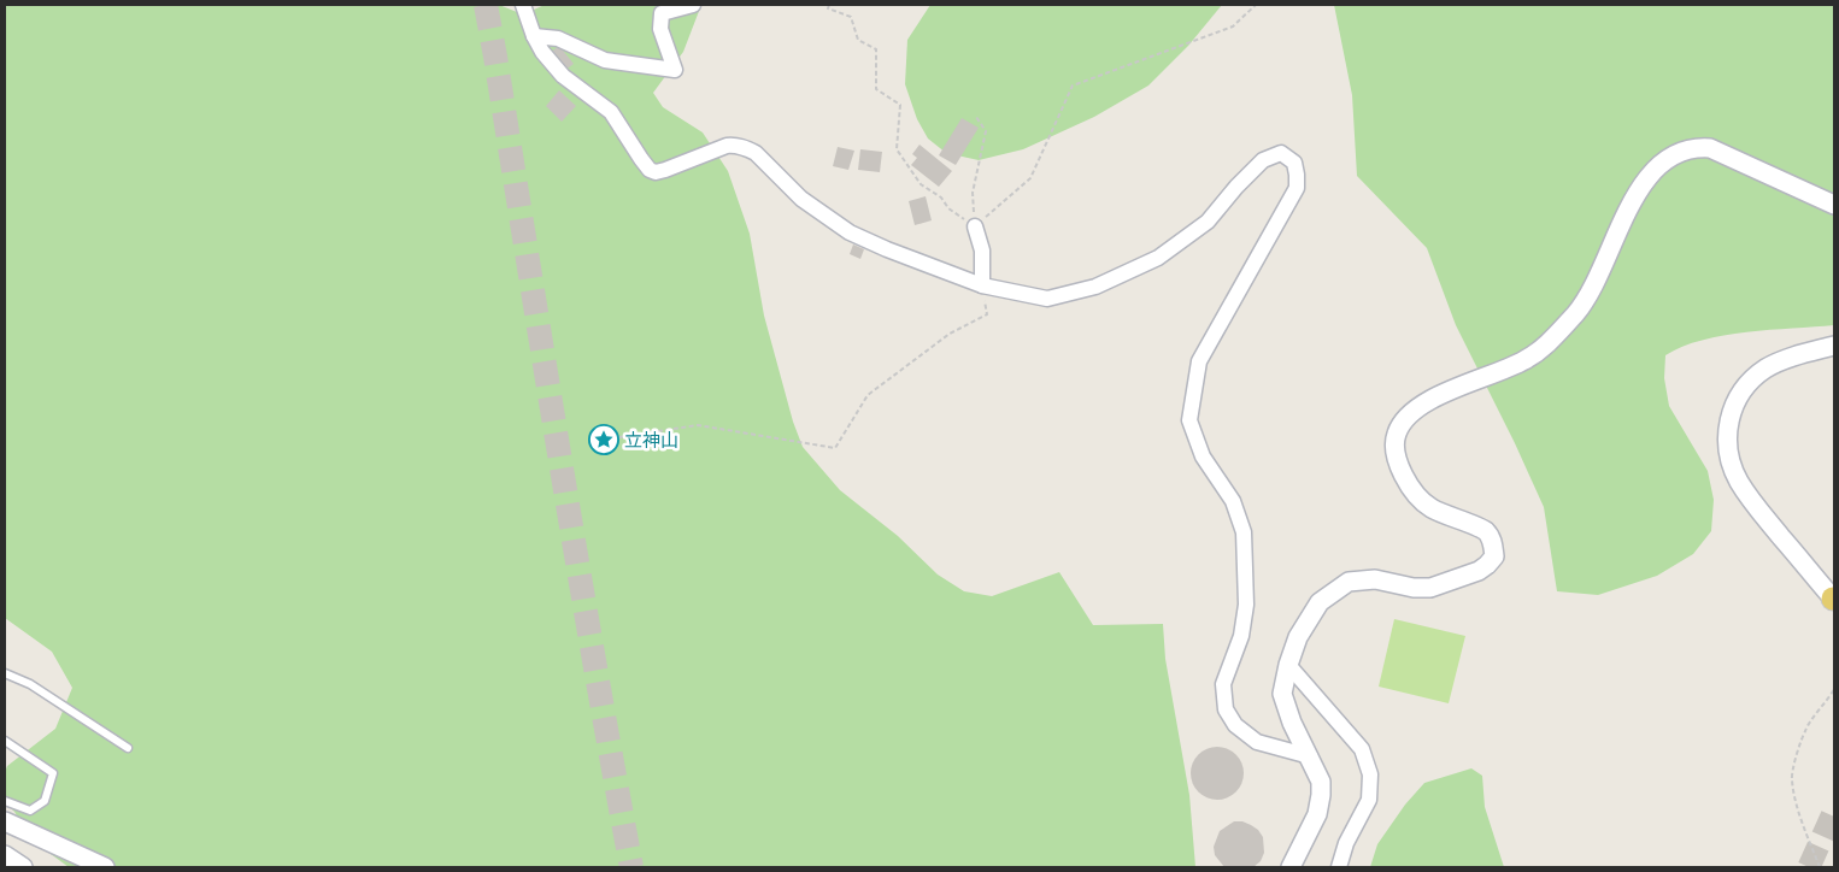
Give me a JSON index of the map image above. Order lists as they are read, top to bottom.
{
  "places": {
    "place": ["立神山"]
  }
}
